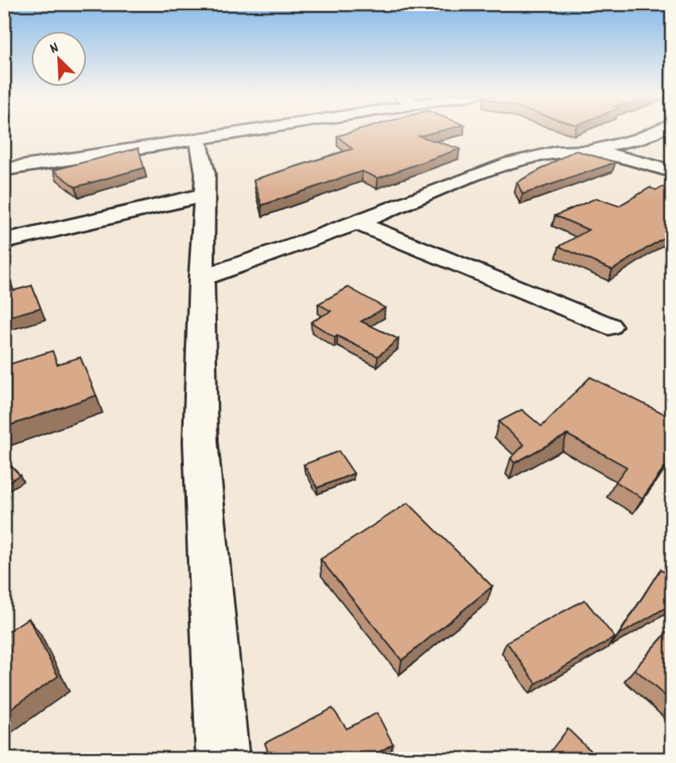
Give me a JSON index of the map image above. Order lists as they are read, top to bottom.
{
  "north": "top left"
}
